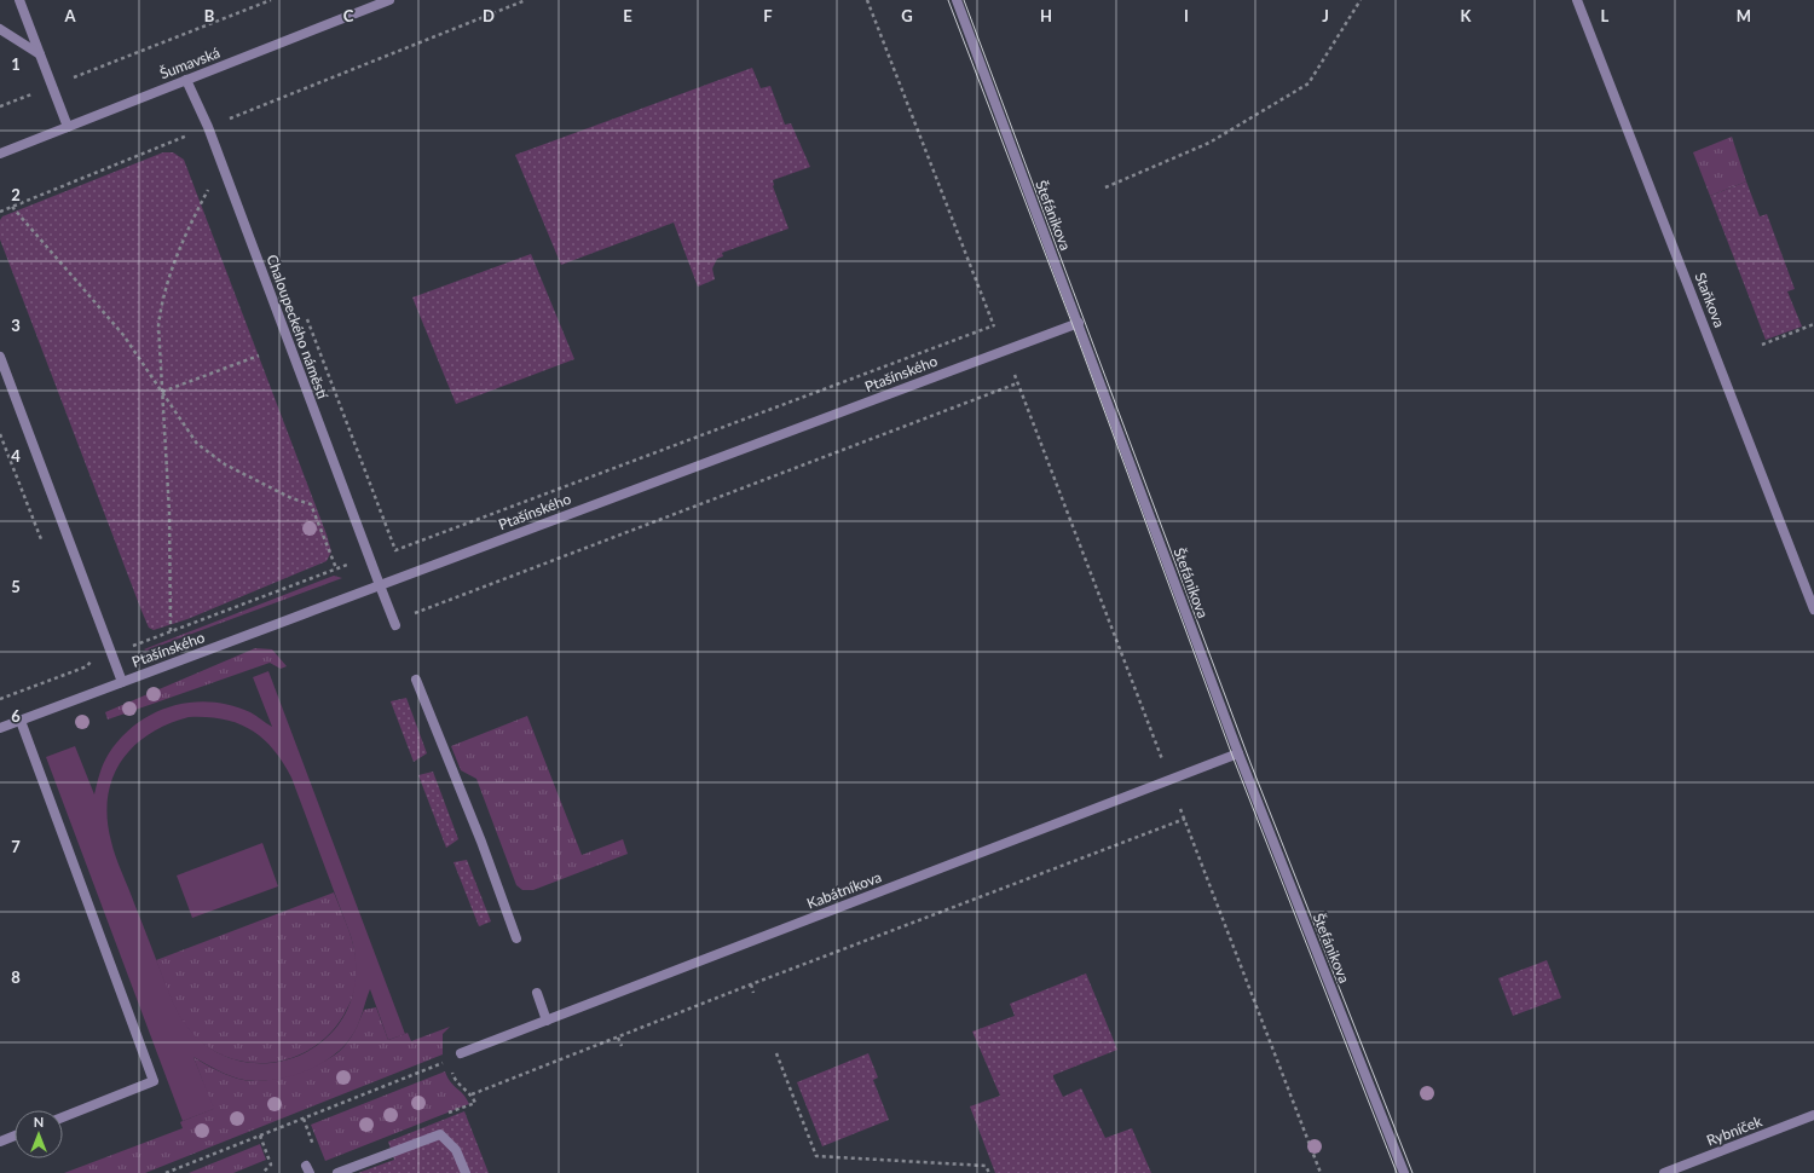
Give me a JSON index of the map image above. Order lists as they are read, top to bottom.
{
  "streets": {
    "street": [
      "Šumavská",
      "Štefánikova",
      "Staňkova",
      "Chaloupeckého náměstí",
      "Ptašínského",
      "Kabátníkova",
      "Rybníček"
    ]
  },
  "crossings": [
    ["Šumavská", "Chaloupeckého náměstí"],
    ["Štefánikova", "Ptašínského"],
    ["Štefánikova", "Kabátníkova"],
    ["Chaloupeckého náměstí", "Ptašínského"]
  ],
  "north": "top",
  "grid": {
    "columns": [
      "A",
      "B",
      "C",
      "D",
      "E",
      "F",
      "G",
      "H",
      "I",
      "J",
      "K",
      "L",
      "M"
    ],
    "rows": [
      "1",
      "2",
      "3",
      "4",
      "5",
      "6",
      "7",
      "8"
    ]
  }
}
